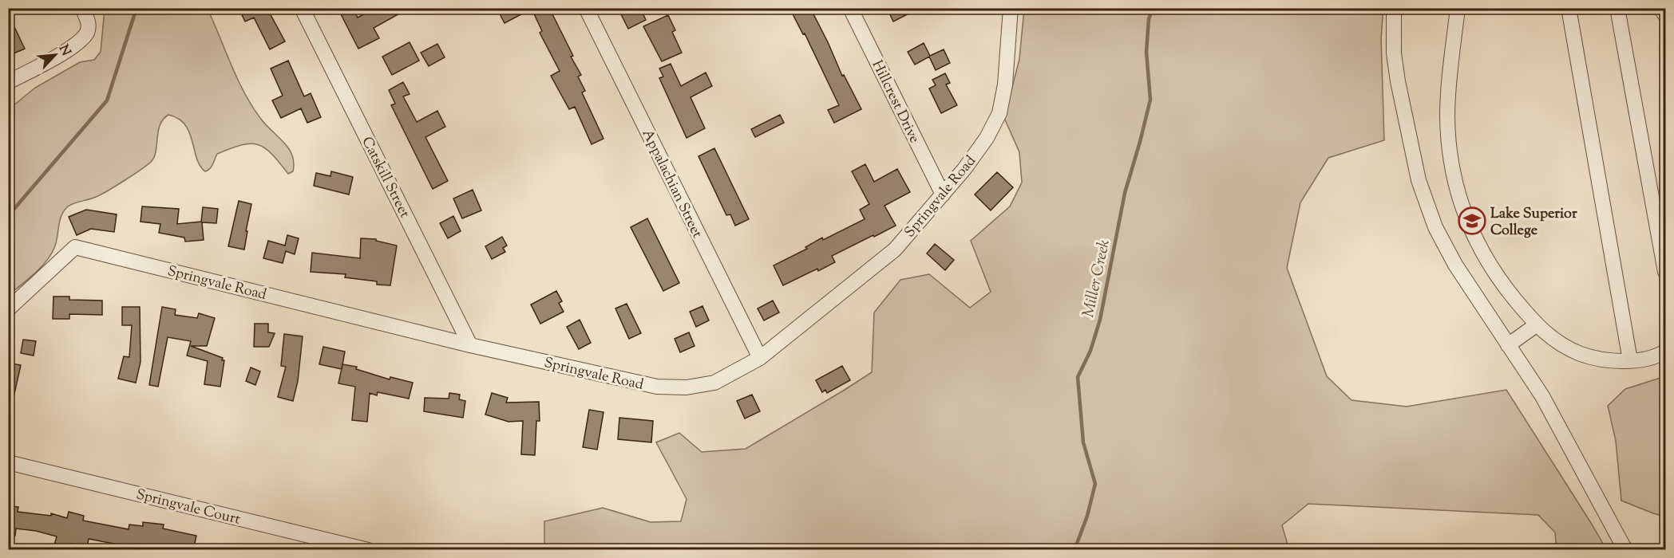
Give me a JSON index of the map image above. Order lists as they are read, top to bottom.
{
  "streets": {
    "street": [
      "Hillcrest Drive",
      "Catskill Street",
      "Appalachian Street",
      "Springvale Road",
      "Springvale Court"
    ]
  },
  "crossings": [
    ["Hillcrest Drive", "Springvale Road"],
    ["Catskill Street", "Springvale Road"],
    ["Appalachian Street", "Springvale Road"]
  ],
  "water": ["Miller Creek"],
  "places": {
    "school or university": ["Lake Superior College"]
  },
  "north": "top right"
}
